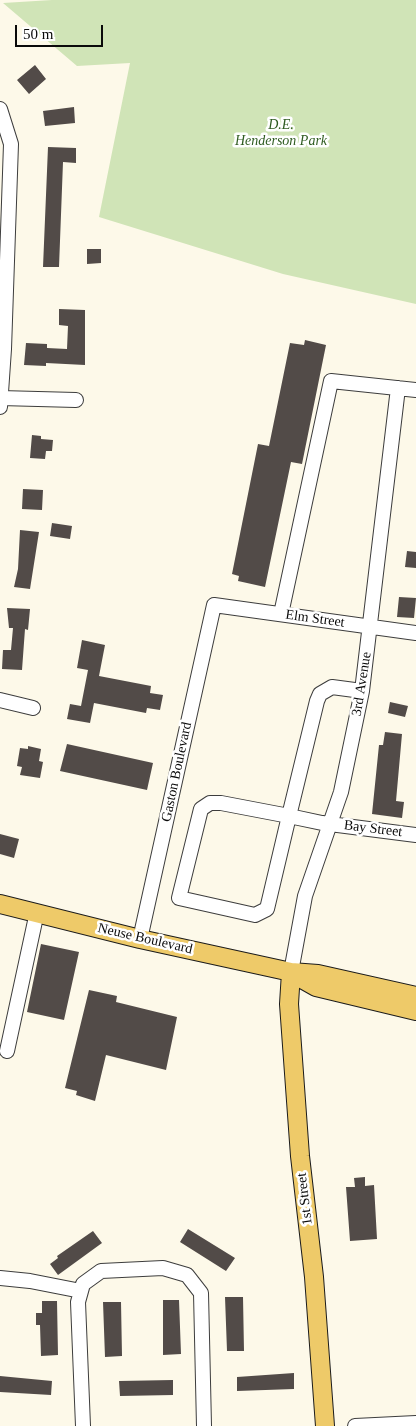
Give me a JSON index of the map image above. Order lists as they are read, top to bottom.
{
  "streets": {
    "main road": ["Neuse Boulevard", "1st Street"],
    "street": [
      "Elm Street",
      "3rd Avenue",
      "Gaston Boulevard",
      "Bay Street"
    ]
  },
  "crossings": [
    ["Elm Street", "3rd Avenue"],
    ["Elm Street", "Gaston Boulevard"],
    ["3rd Avenue", "Bay Street"],
    ["3rd Avenue", "Neuse Boulevard"],
    ["3rd Avenue", "1st Street"],
    ["Gaston Boulevard", "Neuse Boulevard"],
    ["Neuse Boulevard", "1st Street"]
  ],
  "parks": ["D.E. Henderson Park"],
  "scale_bar": "50 m"
}
